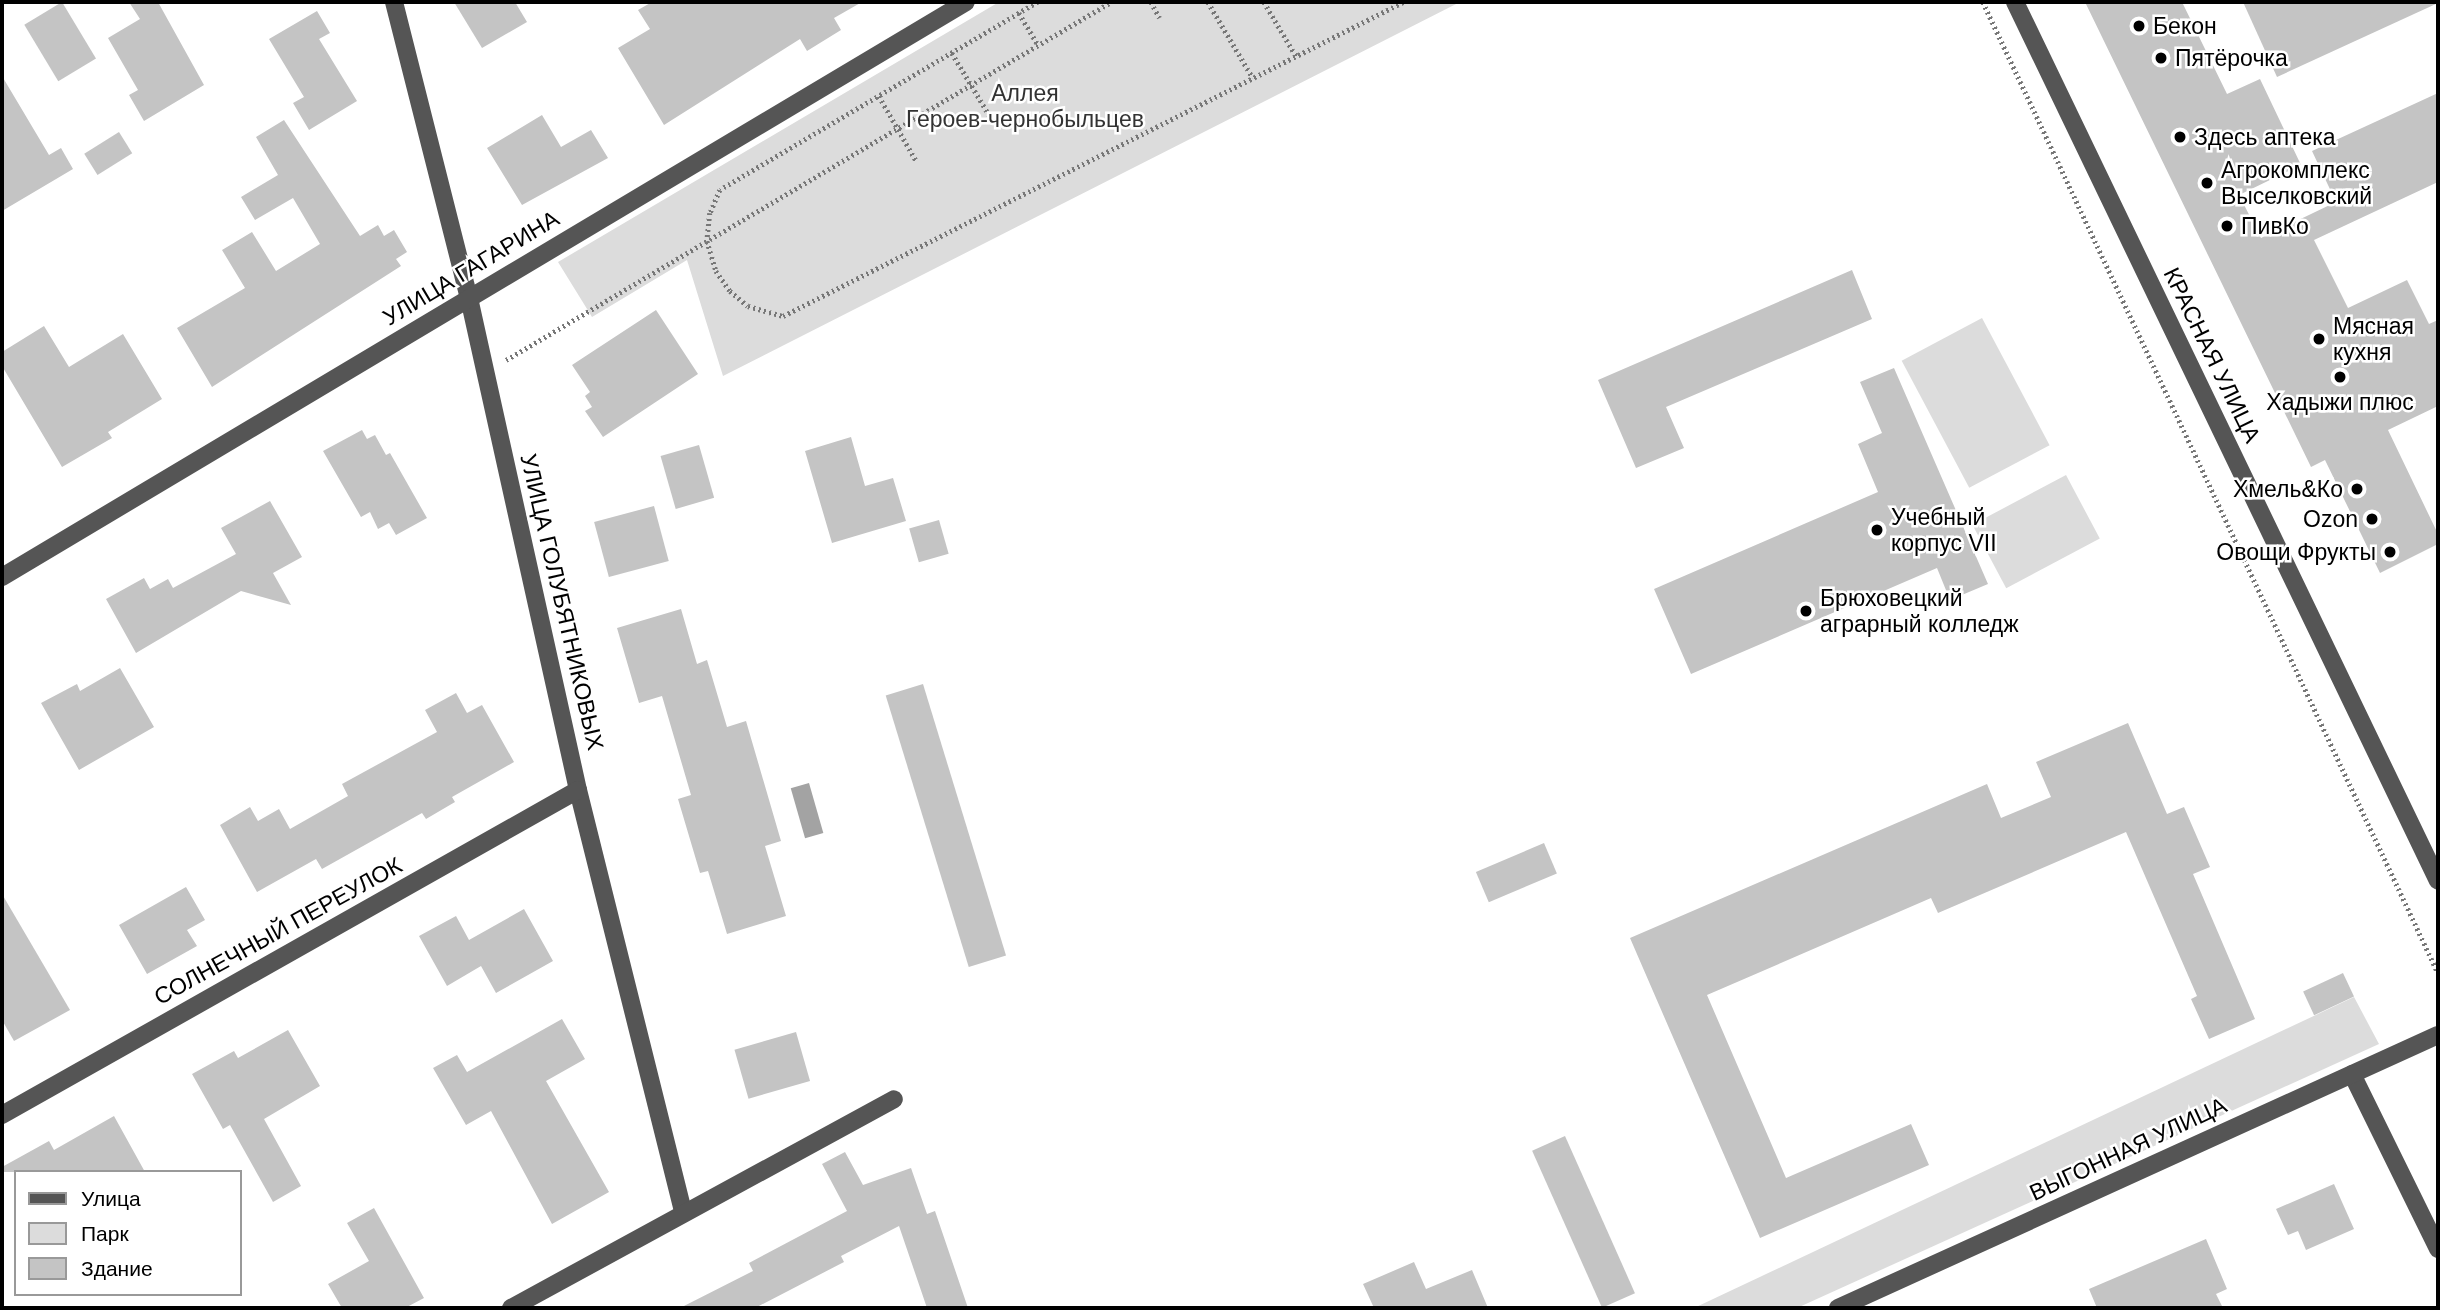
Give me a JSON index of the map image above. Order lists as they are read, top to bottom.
{
  "streets": {
    "street": [
      "УЛИЦА ГАГАРИНА",
      "КРАСНАЯ УЛИЦА",
      "УЛИЦА ГОЛУБЯТНИКОВЫХ",
      "СОЛНЕЧНЫЙ ПЕРЕУЛОК",
      "ВЫГОННАЯ УЛИЦА"
    ]
  },
  "crossings": [
    ["УЛИЦА ГАГАРИНА", "УЛИЦА ГОЛУБЯТНИКОВЫХ"],
    ["УЛИЦА ГОЛУБЯТНИКОВЫХ", "СОЛНЕЧНЫЙ ПЕРЕУЛОК"]
  ],
  "parks": ["Аллея Героев-чернобыльцев"],
  "places": [
    "Бекон",
    "Пятёрочка",
    "Здесь аптека",
    "Агрокомплекс Выселковский",
    "ПивКо",
    "Мясная кухня",
    "Хадыжи плюс",
    "Хмель&Ко",
    "Ozon",
    "Учебный корпус VII",
    "Овощи Фрукты",
    "Брюховецкий аграрный колледж"
  ],
  "legend": ["Улица", "Парк", "Здание"]
}
